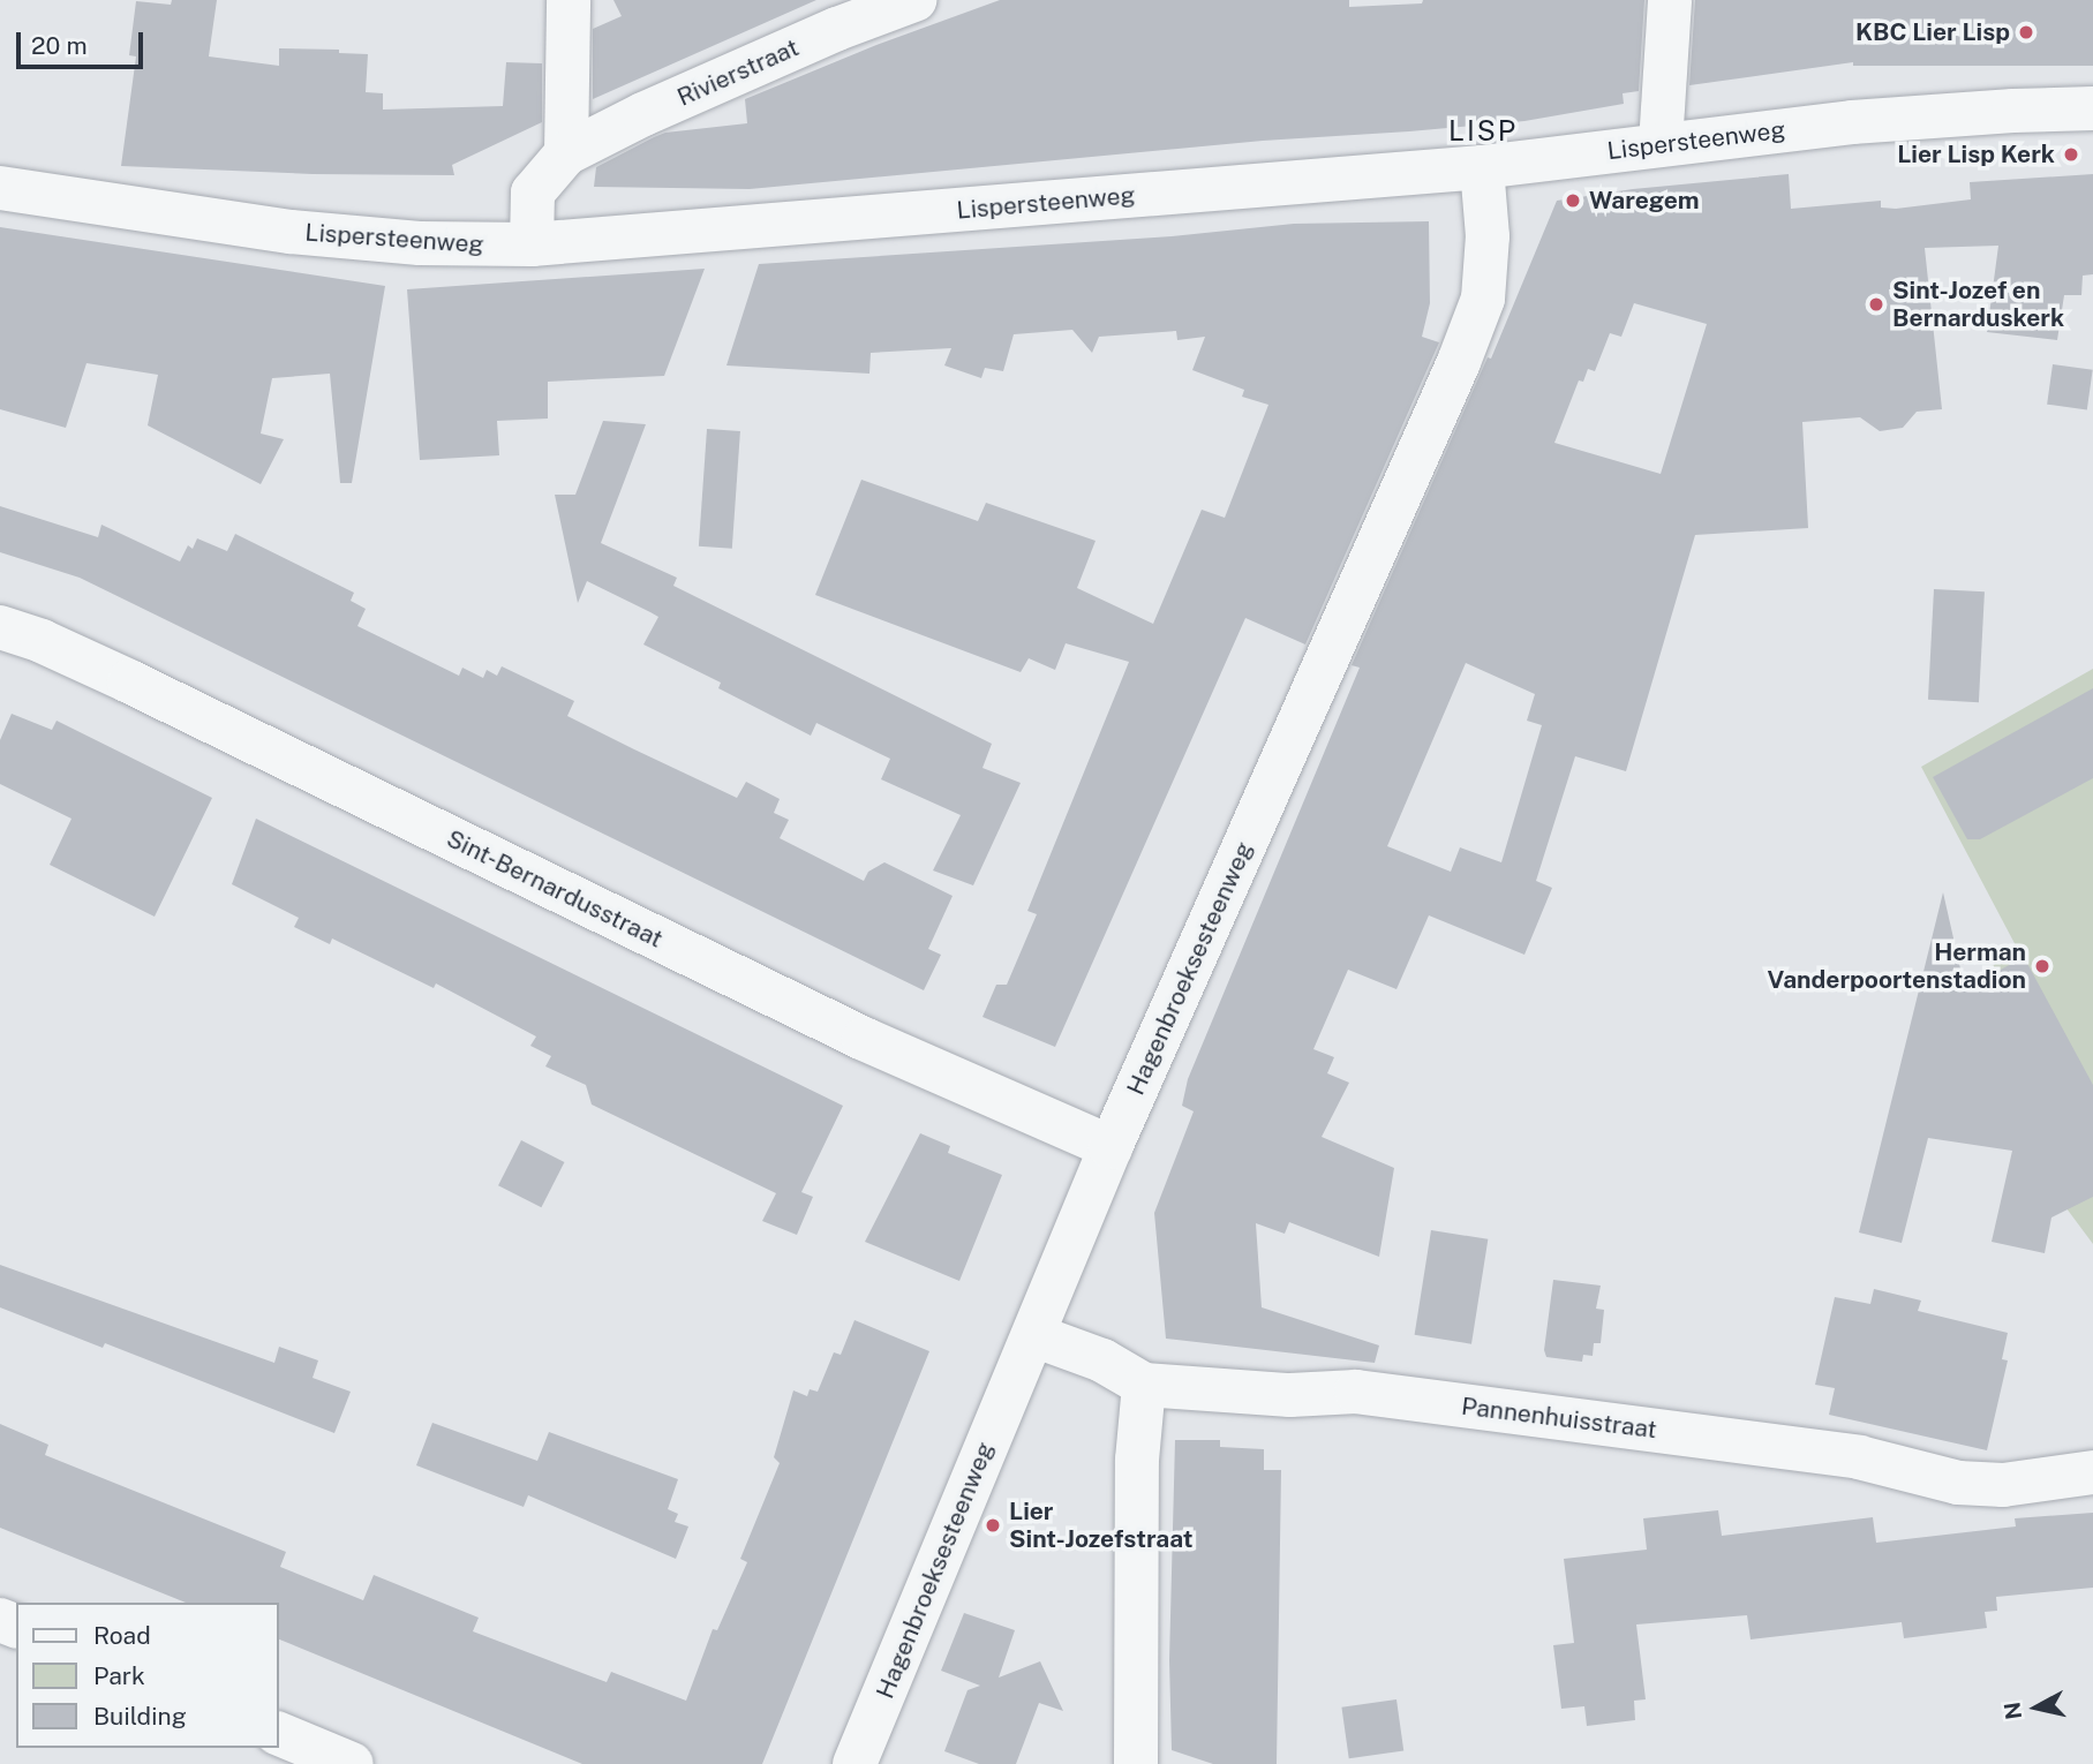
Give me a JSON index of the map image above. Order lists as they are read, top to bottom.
{
  "streets": {
    "street": [
      "Rivierstraat",
      "Lispersteenweg",
      "Sint-Bernardusstraat",
      "Hagenbroeksesteenweg",
      "Pannenhuisstraat"
    ]
  },
  "crossings": [
    ["Rivierstraat", "Lispersteenweg"],
    ["Lispersteenweg", "Hagenbroeksesteenweg"],
    ["Sint-Bernardusstraat", "Hagenbroeksesteenweg"],
    ["Hagenbroeksesteenweg", "Pannenhuisstraat"]
  ],
  "districts": ["LISP"],
  "places": [
    "KBC Lier Lisp",
    "Lier Lisp Kerk",
    "Waregem",
    "Sint-Jozef en Bernarduskerk",
    "Herman Vanderpoortenstadion",
    "Lier Sint-Jozefstraat"
  ],
  "legend": ["Road", "Park", "Building"],
  "scale_bar": "20 m",
  "north": "left"
}
